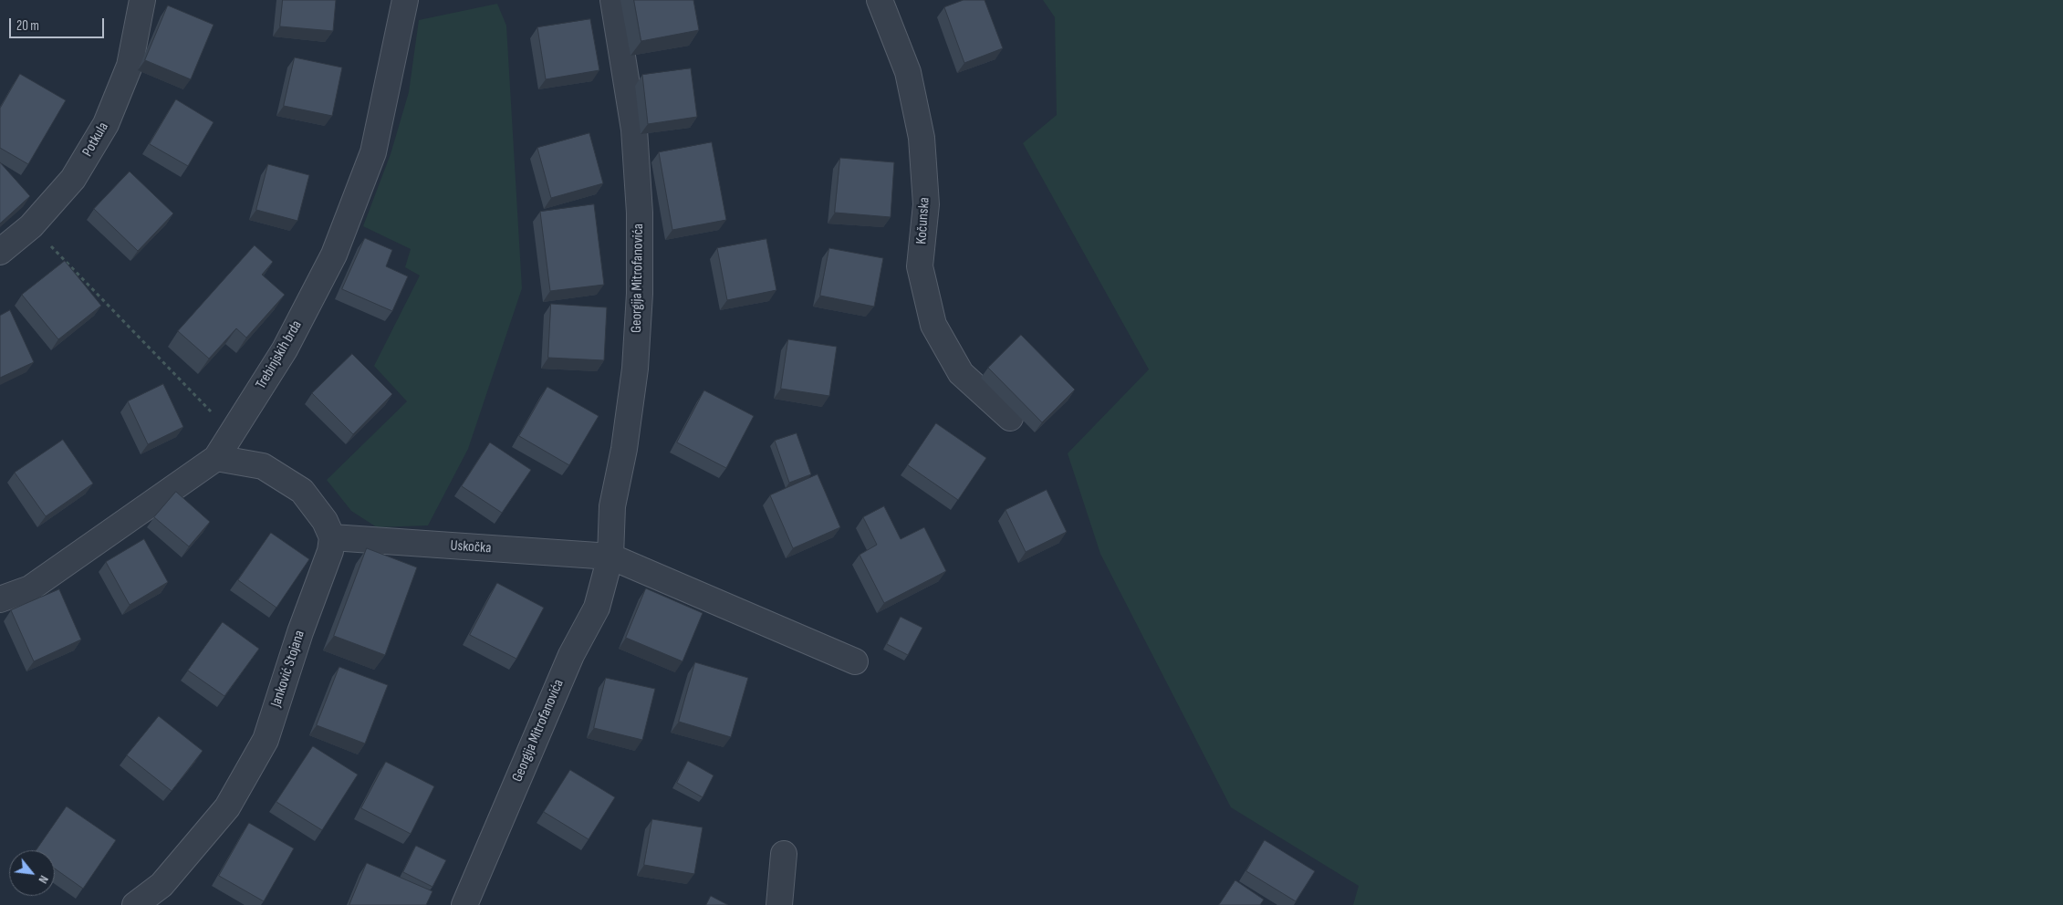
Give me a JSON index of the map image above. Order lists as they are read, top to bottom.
{
  "streets": {
    "street": [
      "Potkula",
      "Kočunska",
      "Georgija Mitrofanovića",
      "Trebinjskih brda",
      "Uskočka",
      "Janković Stojana"
    ]
  },
  "crossings": [
    ["Georgija Mitrofanovića", "Uskočka"],
    ["Uskočka", "Janković Stojana"]
  ],
  "scale_bar": "20 m",
  "north": "bottom right"
}
